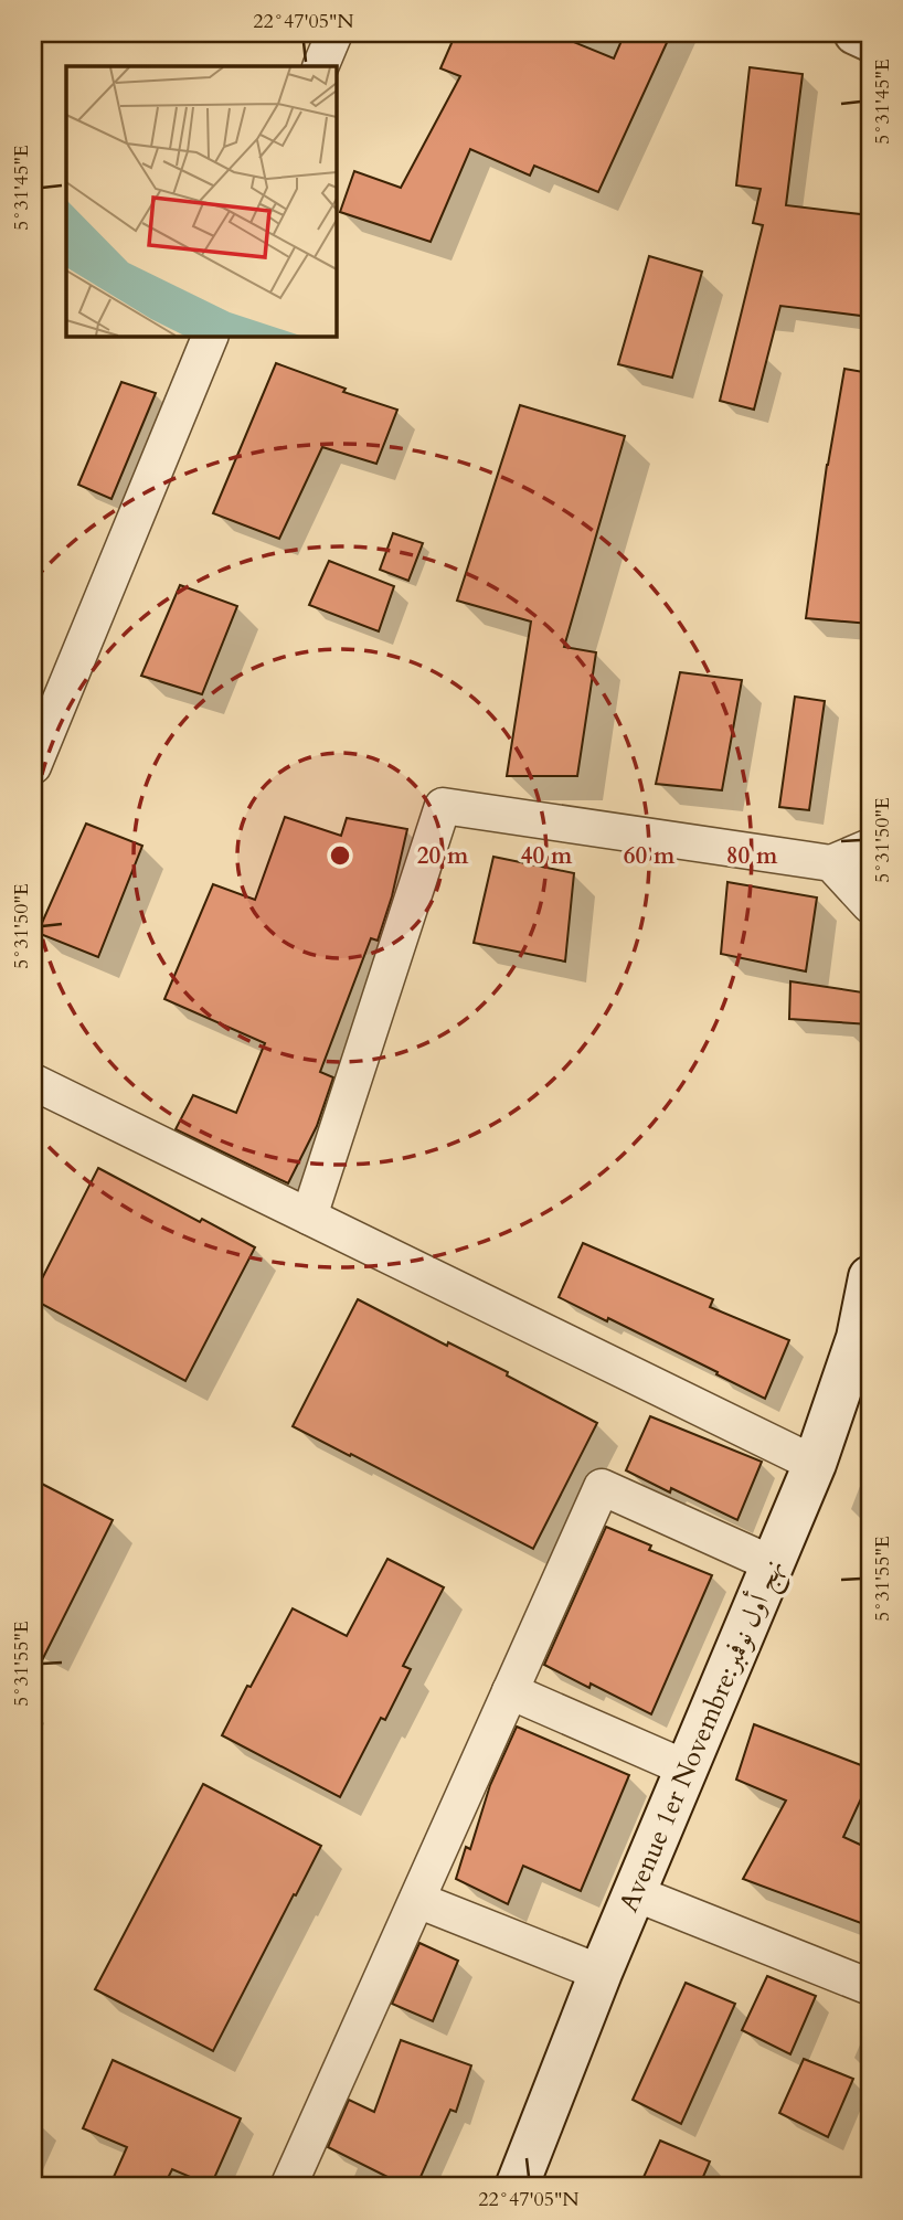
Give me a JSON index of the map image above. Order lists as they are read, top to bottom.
{
  "streets": {
    "main road": ["Avenue 1er Novembre;نهج أول نوفمبر"]
  },
  "coordinates": [
    "22°47'05\"N",
    "5°31'45\"E",
    "5°31'50\"E",
    "5°31'55\"E"
  ],
  "rings": [
    "20 m",
    "40 m",
    "60 m",
    "80 m"
  ]
}
